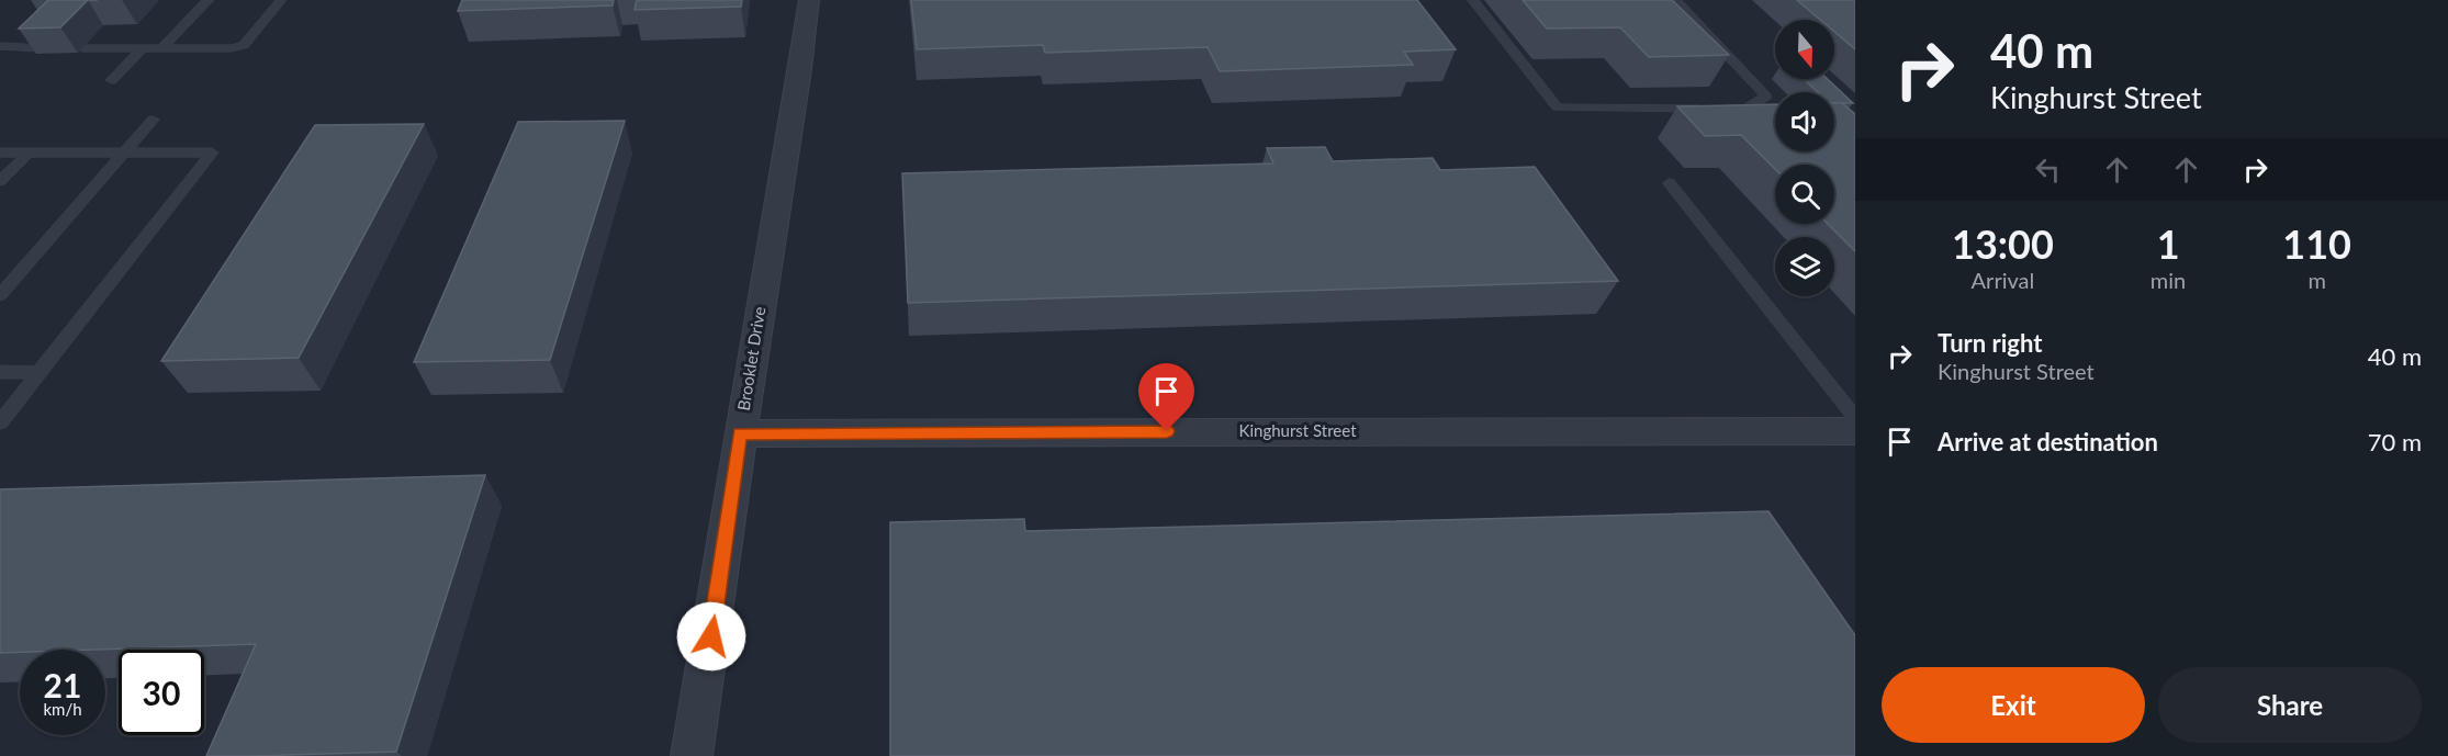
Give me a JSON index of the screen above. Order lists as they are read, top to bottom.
{
  "streets": {
    "street": ["Brooklet Drive", "Kinghurst Street"]
  },
  "crossings": [
    ["Brooklet Drive", "Kinghurst Street"]
  ],
  "north": "bottom",
  "page": {
    "turn": ["40 m", "Kinghurst Street"],
    "eta": [
      "13:00",
      "Arrival",
      "1",
      "min",
      "110",
      "m"
    ],
    "list": [
      {
        "name": "Turn right",
        "note": "Kinghurst Street",
        "value": "40 m"
      },
      {
        "name": "Arrive at destination",
        "value": "70 m"
      }
    ],
    "speed": "21 km/h",
    "limit": "30",
    "buttons": ["Exit", "Share"]
  }
}
